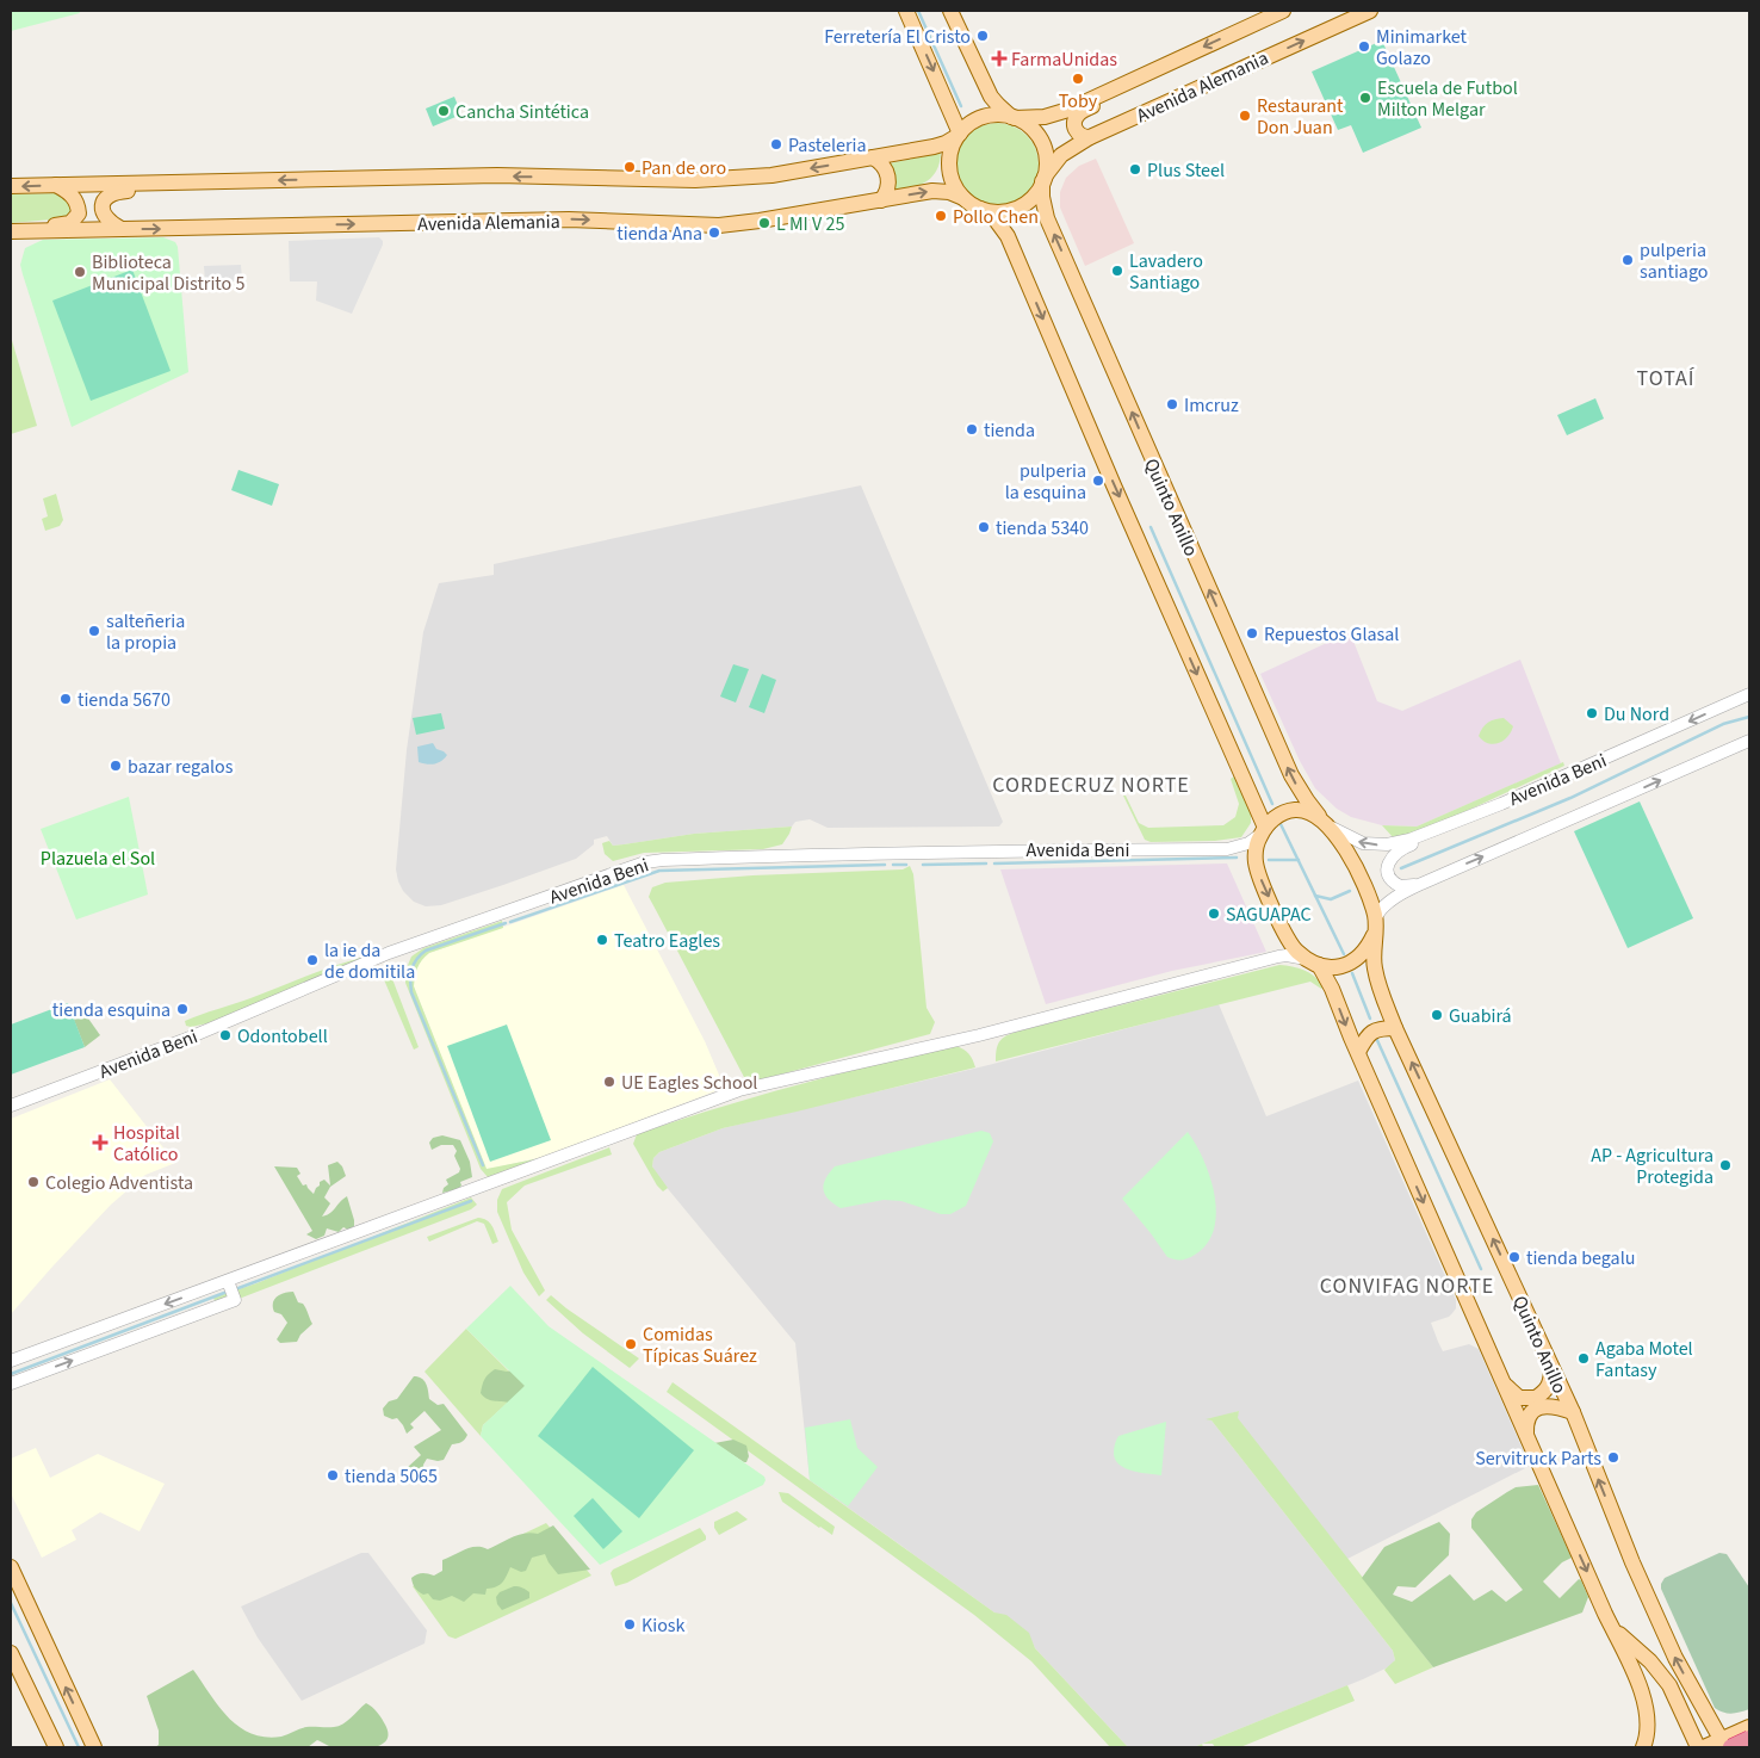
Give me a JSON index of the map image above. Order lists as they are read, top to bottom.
{
  "streets": {
    "main road": ["Avenida Alemania", "Quinto Anillo"],
    "street": ["Avenida Beni"]
  },
  "crossings": [
    ["Avenida Alemania", "Quinto Anillo"],
    ["Quinto Anillo", "Avenida Beni"]
  ],
  "districts": ["TOTAÍ", "CORDECRUZ NORTE", "CONVIFAG NORTE"],
  "parks": ["Plazuela el Sol"],
  "places": {
    "other": [
      "Ferretería El Cristo",
      "Minimarket Golazo",
      "Toby",
      "Escuela de Futbol Milton Melgar",
      "Cancha Sintética",
      "Restaurant Don Juan",
      "Pasteleria",
      "Pan de oro",
      "Plus Steel",
      "Pollo Chen",
      "L MI V 25",
      "tienda Ana",
      "pulperia santiago",
      "Lavadero Santiago",
      "Biblioteca Municipal Distrito 5",
      "Imcruz",
      "tienda",
      "pulperia la esquina",
      "tienda 5340",
      "salteñeria la propia",
      "Repuestos Glasal",
      "tienda 5670",
      "Du Nord",
      "bazar regalos",
      "SAGUAPAC",
      "Teatro Eagles",
      "la ie da de domitila",
      "tienda esquina",
      "Guabirá",
      "Odontobell",
      "UE Eagles School",
      "AP - Agricultura Protegida",
      "Colegio Adventista",
      "tienda begalu",
      "Comidas Típicas Suárez",
      "Agaba Motel Fantasy",
      "Servitruck Parts",
      "tienda 5065",
      "Kiosk"
    ],
    "health": ["FarmaUnidas", "Hospital Católico"]
  }
}
